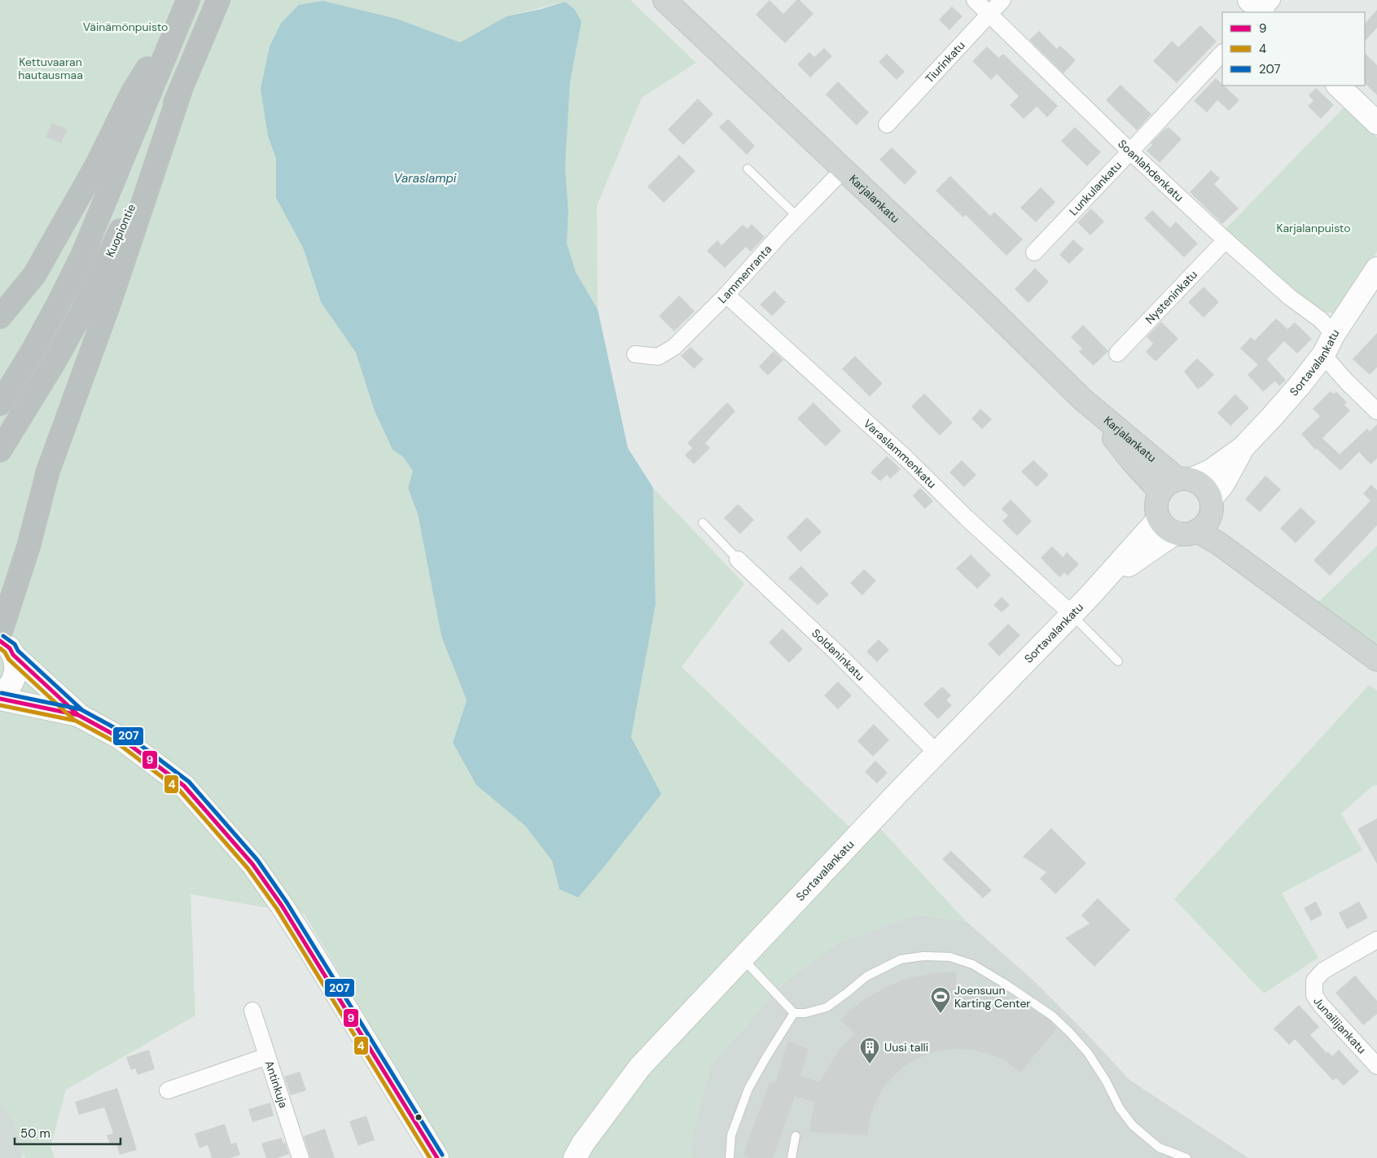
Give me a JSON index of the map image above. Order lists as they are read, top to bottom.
{
  "streets": {
    "highway": ["Kuopiontie"],
    "main road": ["Karjalankatu"],
    "street": [
      "Tiurinkatu",
      "Soanlahdenkatu",
      "Lunkulankatu",
      "Lammenranta",
      "Nysteninkatu",
      "Sortavalankatu",
      "Varaslammenkatu",
      "Soldaninkatu",
      "Junailijankatu",
      "Antinkuja"
    ]
  },
  "crossings": [
    ["Tiurinkatu", "Soanlahdenkatu"],
    ["Soanlahdenkatu", "Lunkulankatu"],
    ["Soanlahdenkatu", "Nysteninkatu"],
    ["Soanlahdenkatu", "Sortavalankatu"],
    ["Karjalankatu", "Lammenranta"],
    ["Karjalankatu", "Sortavalankatu"],
    ["Lammenranta", "Varaslammenkatu"],
    ["Sortavalankatu", "Varaslammenkatu"],
    ["Sortavalankatu", "Soldaninkatu"]
  ],
  "water": ["Varaslampi"],
  "parks": ["Väinämönpuisto", "Kettuvaaran hautausmaa", "Karjalanpuisto"],
  "places": {
    "sports": ["Joensuun Karting Center"],
    "building": ["Uusi talli"]
  },
  "lines": ["transit line 207", "transit line 9", "transit line 4"],
  "legend": ["9", "4", "207"],
  "scale_bar": "50 m"
}
